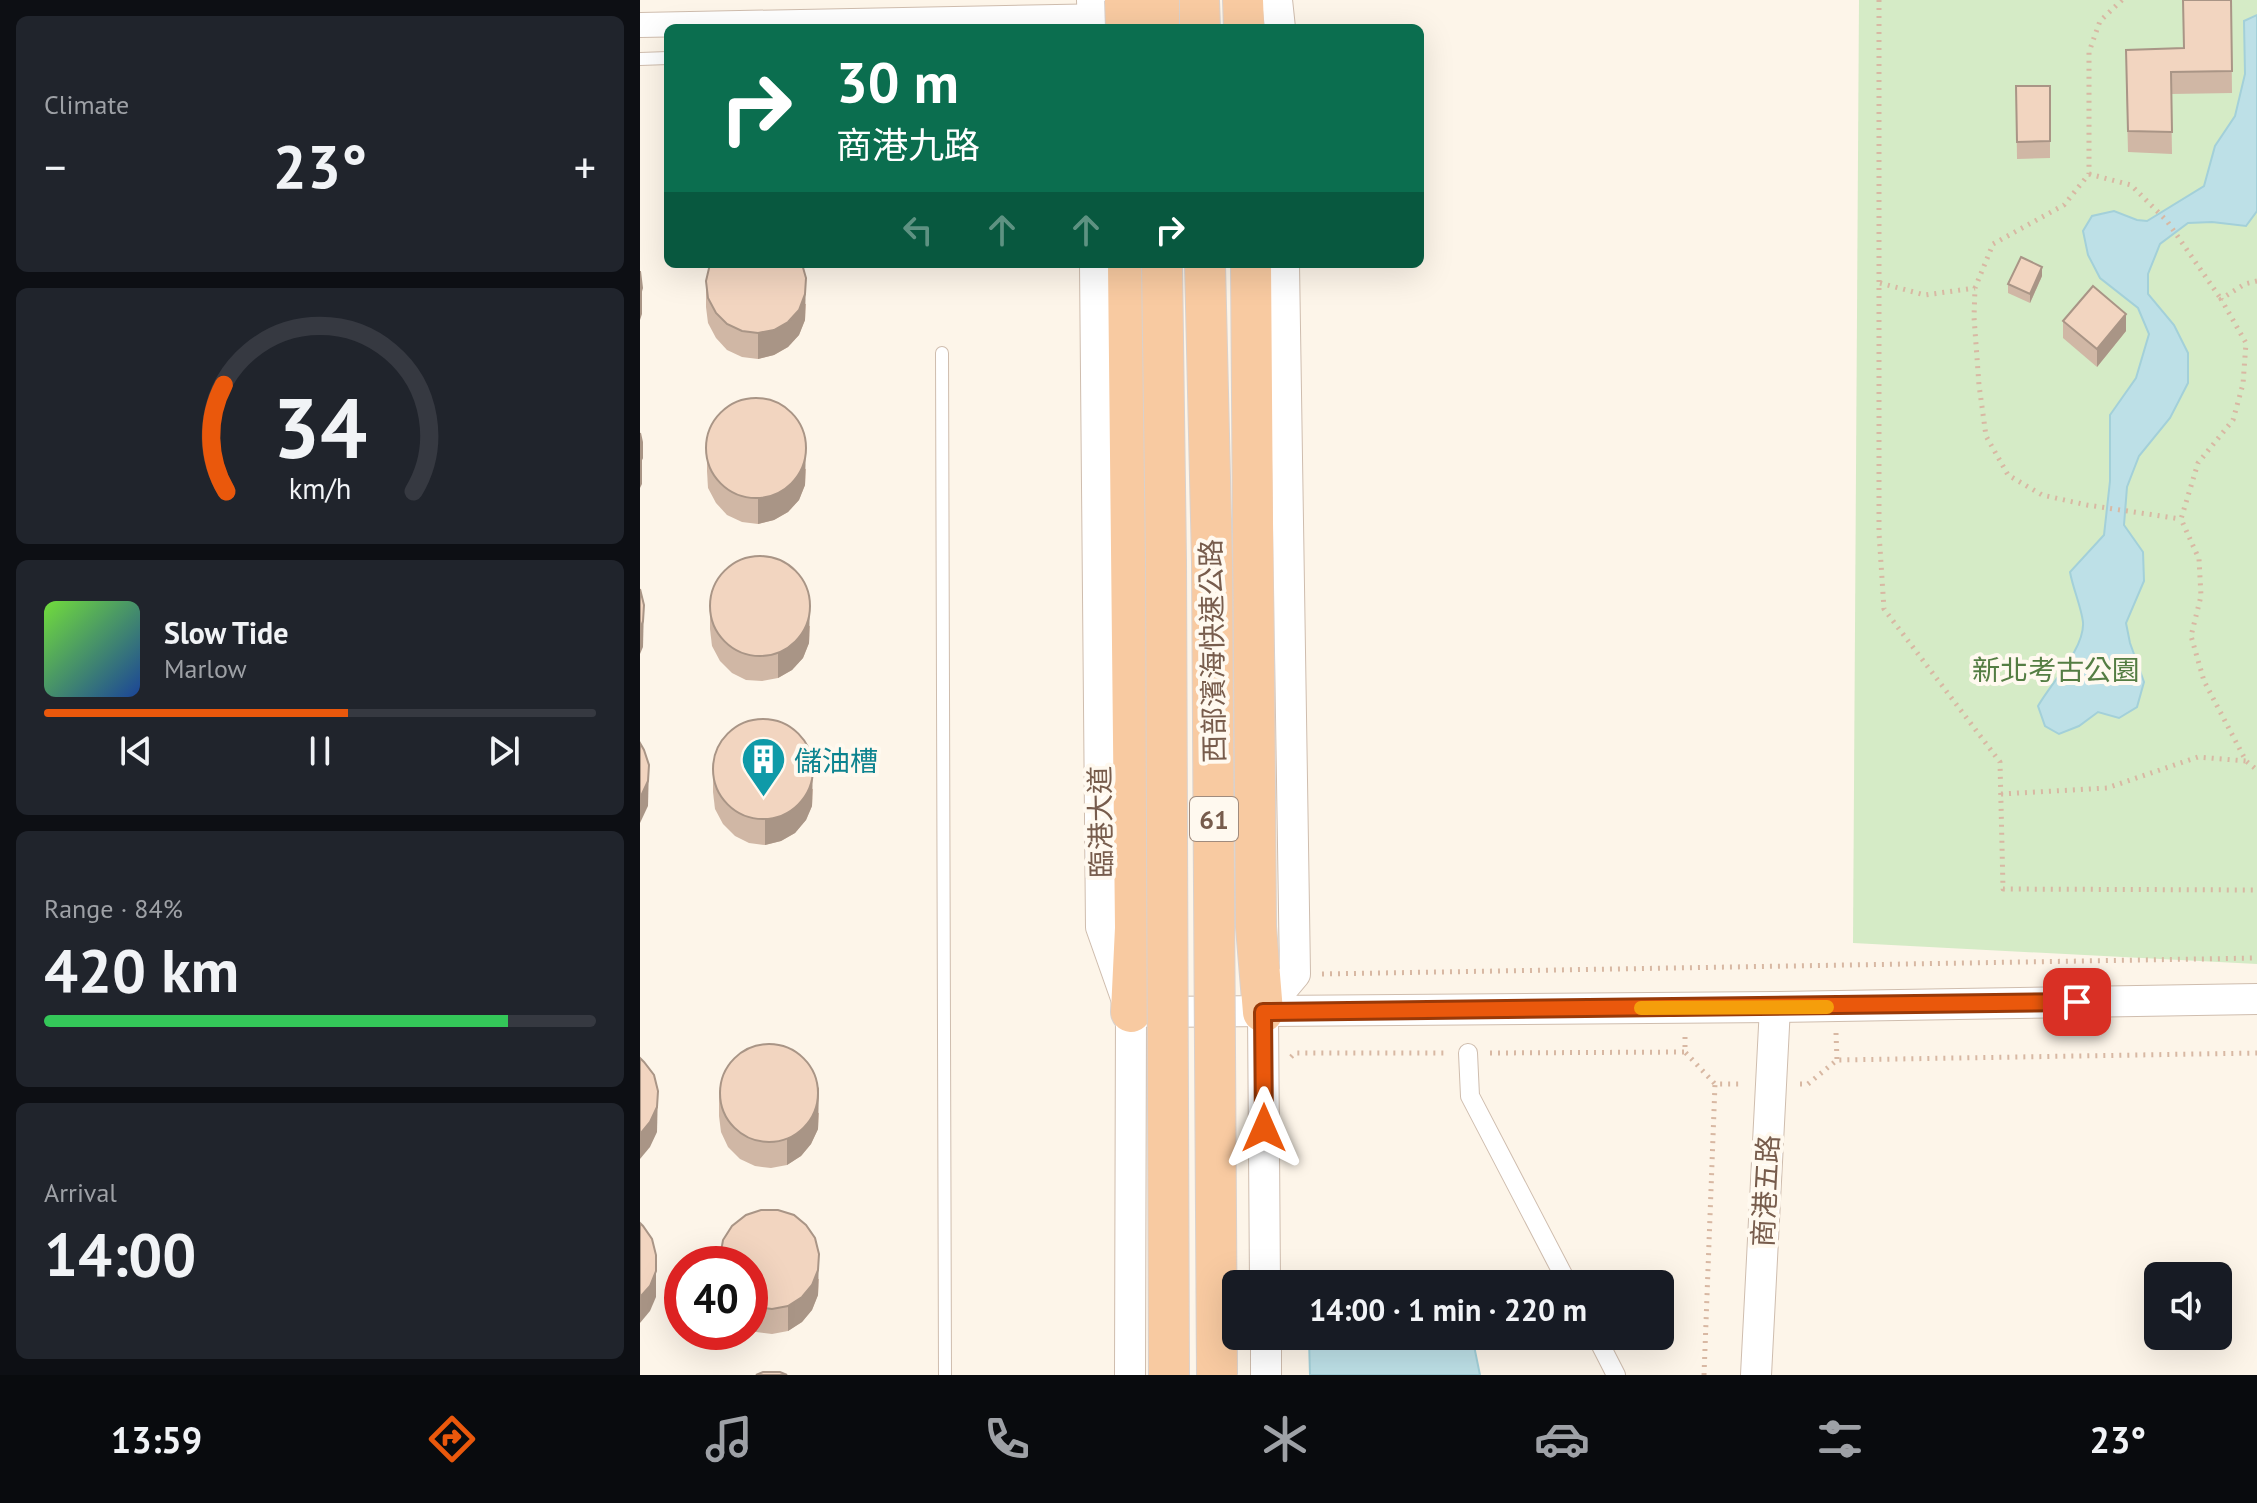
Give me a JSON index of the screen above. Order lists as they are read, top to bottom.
{
  "streets": {
    "highway": ["西部濱海快速公路", "61"],
    "street": ["臨港大道", "商港五路"]
  },
  "parks": ["新北考古公園"],
  "places": {
    "building": ["儲油槽"]
  },
  "page": {
    "tile": [
      "Climate",
      ["Range · 84%", "420 km"],
      ["Arrival", "14:00"]
    ],
    "turn": ["30 m", "商港九路"],
    "heat": ["−", "23°", "+"],
    "song": ["Slow Tide", "Marlow"],
    "limit": "40",
    "trip": "14:00 · 1 min · 220 m",
    "tabs": ["13:59", "23°"],
    "gauge": ["34", "km/h"]
  }
}
